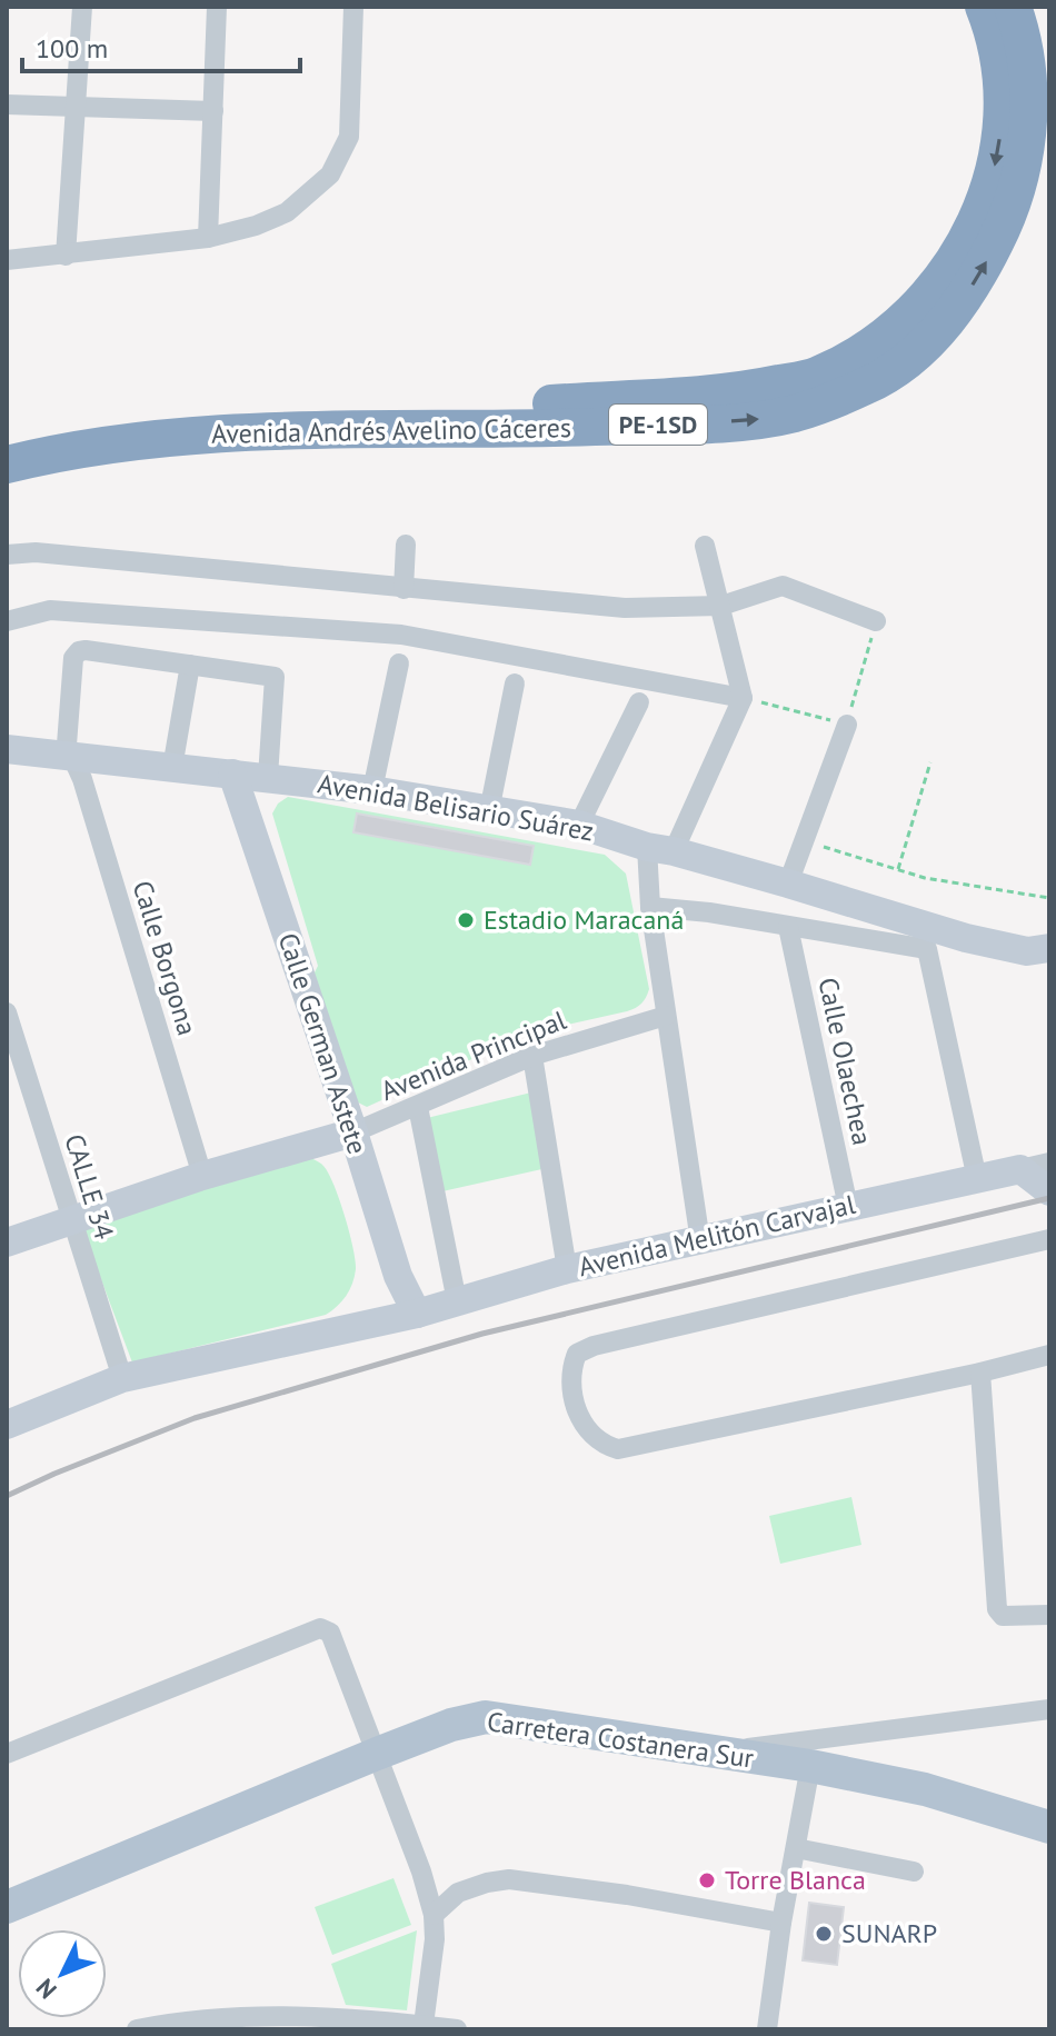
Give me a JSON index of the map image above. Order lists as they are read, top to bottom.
{
  "streets": {
    "highway": ["PE-1SD", "Avenida Andrés Avelino Cáceres"],
    "main road": ["Carretera Costanera Sur"],
    "street": [
      "Avenida Belisario Suárez",
      "Calle Borgona",
      "Calle German Astete",
      "Avenida Principal",
      "Calle Olaechea",
      "CALLE 34",
      "Avenida Melitón Carvajal"
    ]
  },
  "crossings": [
    ["Avenida Belisario Suárez", "Calle Borgona"],
    ["Avenida Belisario Suárez", "Calle German Astete"],
    ["Calle German Astete", "Avenida Principal"],
    ["Calle German Astete", "Avenida Melitón Carvajal"],
    ["Calle Olaechea", "Avenida Melitón Carvajal"],
    ["CALLE 34", "Avenida Melitón Carvajal"]
  ],
  "places": ["Estadio Maracaná", "Torre Blanca", "SUNARP"],
  "scale_bar": "100 m",
  "north": "bottom left"
}
